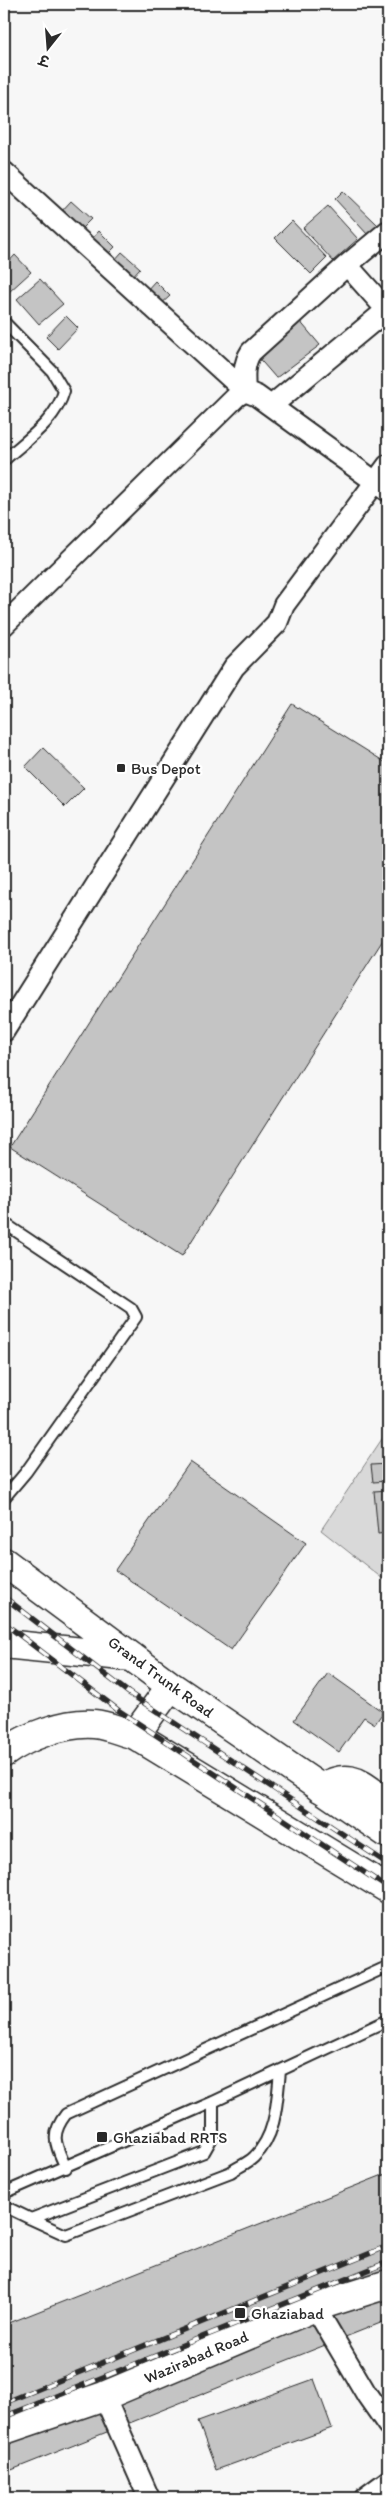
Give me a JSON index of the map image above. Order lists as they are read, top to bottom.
{
  "streets": {
    "main road": ["Grand Trunk Road", "Wazirabad Road"]
  },
  "places": {
    "transit": ["Bus Depot", "Ghaziabad RRTS", "Ghaziabad"]
  },
  "north": "bottom"
}
